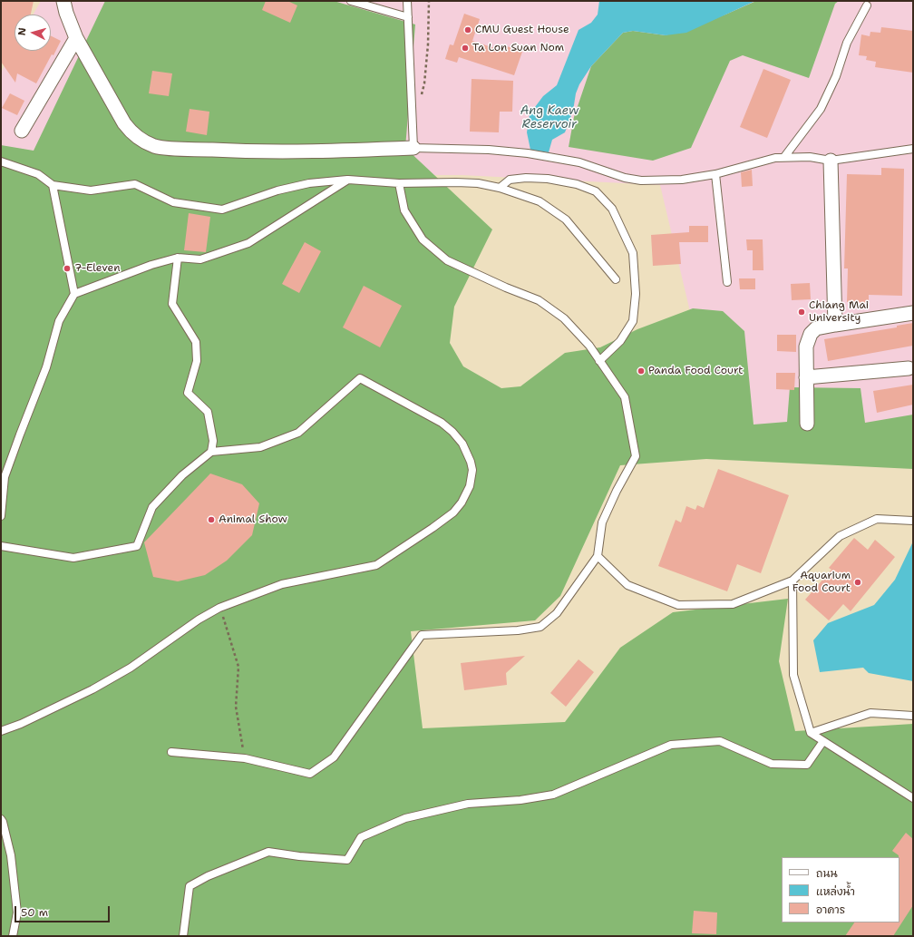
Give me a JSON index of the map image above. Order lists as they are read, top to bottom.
{
  "water": ["Ang Kaew Reservoir"],
  "places": [
    "CMU Guest House",
    "Ta Lon Suan Nom",
    "7-Eleven",
    "Chiang Mai University",
    "Panda Food Court",
    "Animal Show",
    "Aquarium Food Court"
  ],
  "legend": ["ถนน", "แหล่งน้ำ", "อาคาร"],
  "scale_bar": "50 m",
  "north": "left"
}
